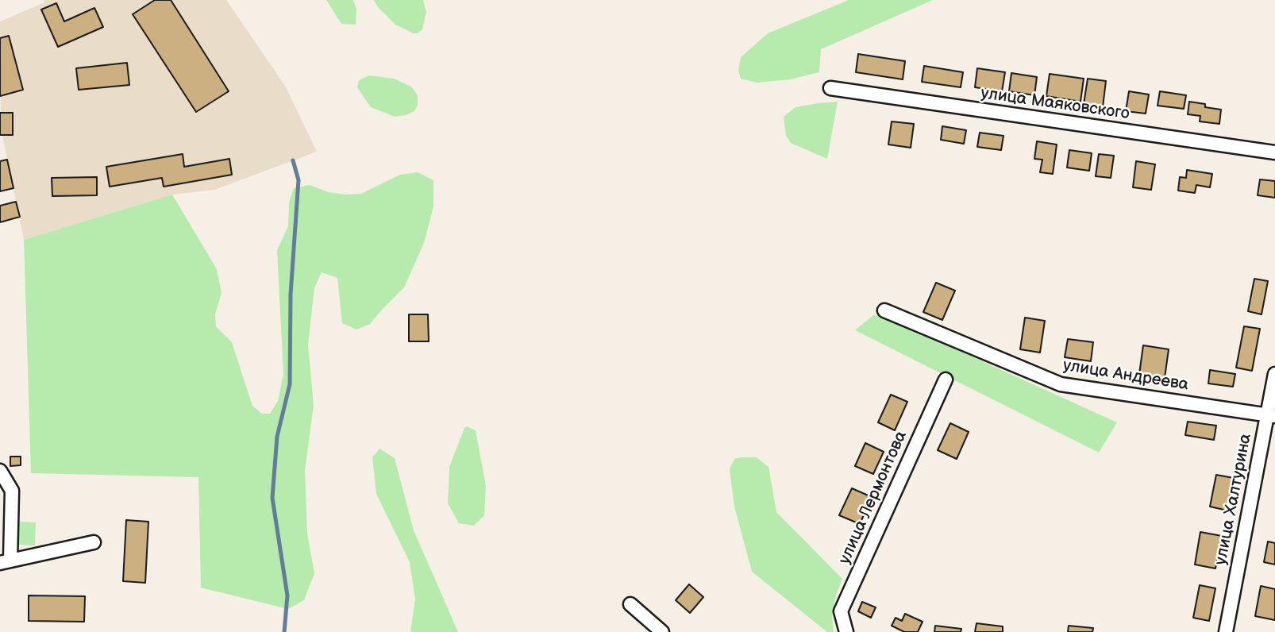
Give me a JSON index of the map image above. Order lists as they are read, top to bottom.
{
  "streets": {
    "street": [
      "улица Маяковского",
      "улица Андреева",
      "улица Лермонтова",
      "улица Халтурина"
    ]
  },
  "crossings": [
    ["улица Андреева", "улица Халтурина"]
  ]
}
